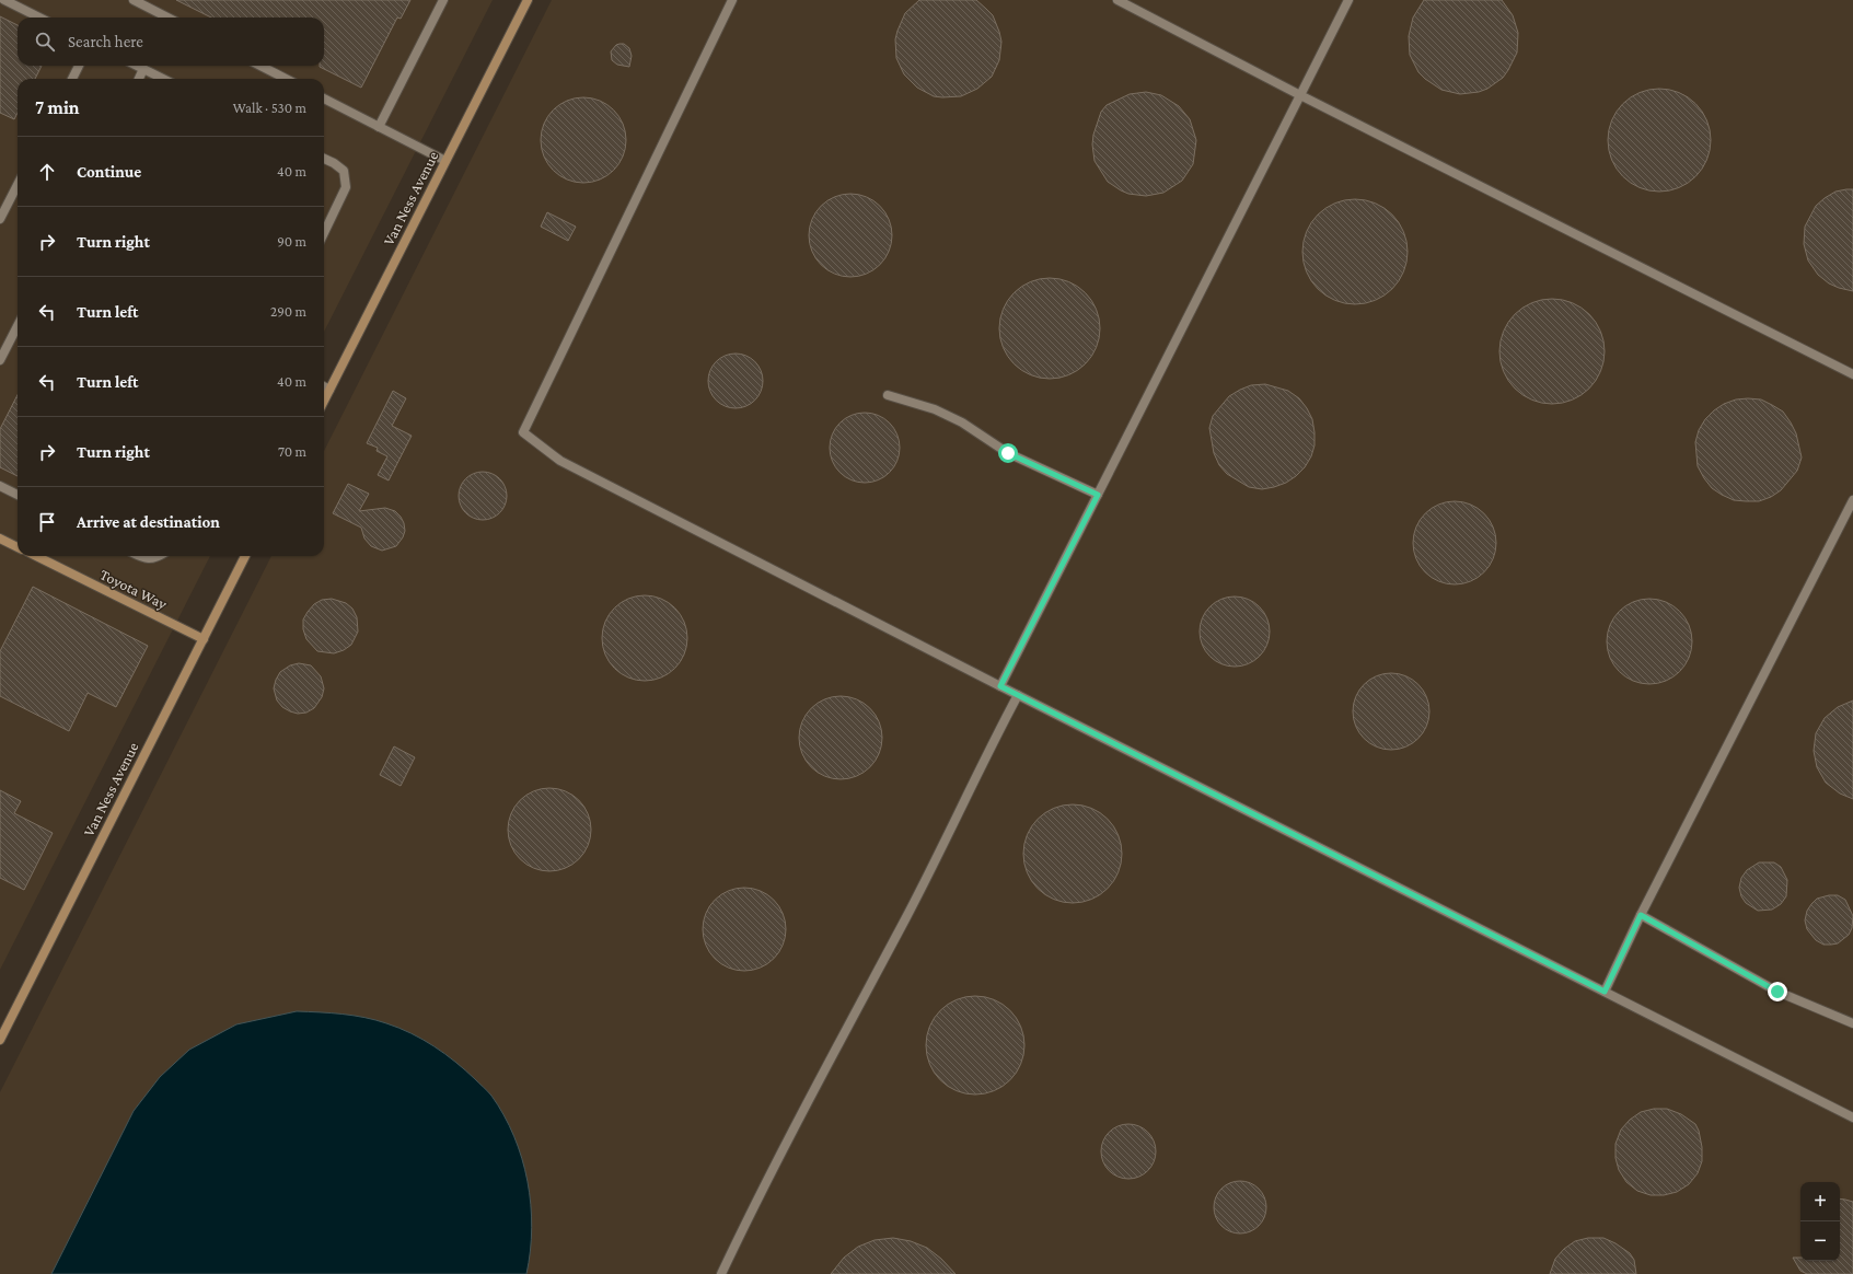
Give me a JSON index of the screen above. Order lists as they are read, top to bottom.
{
  "streets": {
    "main road": ["Van Ness Avenue", "Toyota Way"]
  },
  "crossings": [
    ["Van Ness Avenue", "Toyota Way"]
  ],
  "page": {
    "search": "Search here",
    "heading": ["7 min", "Walk · 530 m"],
    "list": [
      ["Continue", "40 m"],
      ["Turn right", "90 m"],
      ["Turn left", "290 m"],
      ["Turn left", "40 m"],
      ["Turn right", "70 m"],
      "Arrive at destination"
    ],
    "map_buttons": ["+", "−"]
  }
}
